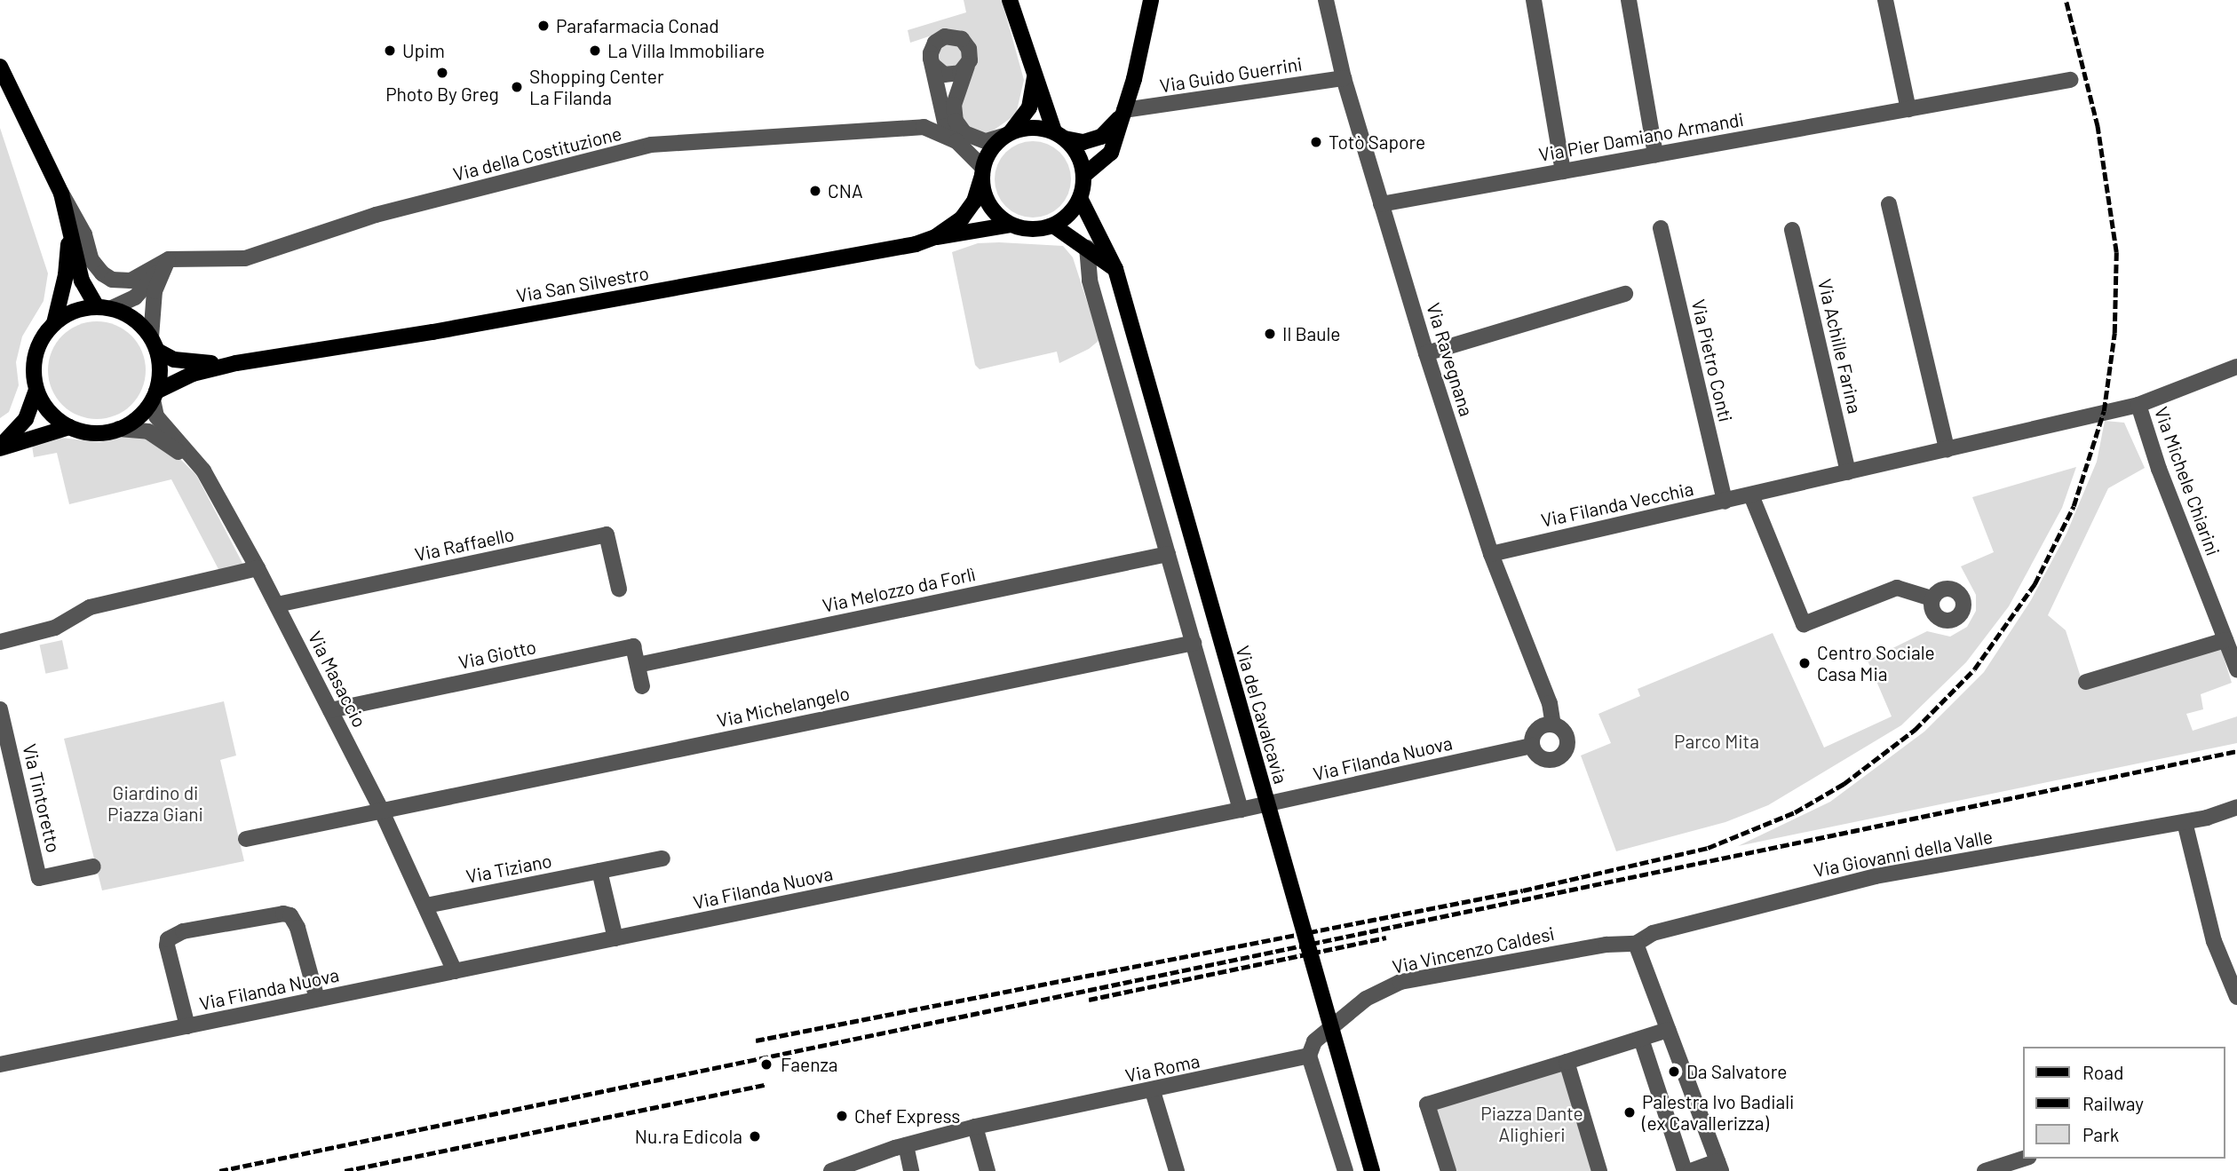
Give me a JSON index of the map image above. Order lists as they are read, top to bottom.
{
  "streets": {
    "main road": ["Via San Silvestro", "Via del Cavalcavia"],
    "street": [
      "Via Guido Guerrini",
      "Via Pier Damiano Armandi",
      "Via della Costituzione",
      "Via Achille Farina",
      "Via Ravegnana",
      "Via Pietro Conti",
      "Via Michele Chiarini",
      "Via Filanda Vecchia",
      "Via Raffaello",
      "Via Melozzo da Forlì",
      "Via Giotto",
      "Via Masaccio",
      "Via Michelangelo",
      "Via Filanda Nuova",
      "Via Tintoretto",
      "Via Giovanni della Valle",
      "Via Tiziano",
      "Via Vincenzo Caldesi",
      "Via Roma"
    ]
  },
  "crossings": [
    ["Via Guido Guerrini", "Via Ravegnana"],
    ["Via Pier Damiano Armandi", "Via Ravegnana"],
    ["Via della Costituzione", "Via San Silvestro"],
    ["Via della Costituzione", "Via del Cavalcavia"],
    ["Via San Silvestro", "Via Masaccio"],
    ["Via San Silvestro", "Via del Cavalcavia"],
    ["Via Achille Farina", "Via Filanda Vecchia"],
    ["Via Ravegnana", "Via Filanda Vecchia"],
    ["Via Ravegnana", "Via Filanda Nuova"],
    ["Via Pietro Conti", "Via Filanda Vecchia"],
    ["Via Michele Chiarini", "Via Filanda Vecchia"],
    ["Via Raffaello", "Via Masaccio"],
    ["Via Melozzo da Forlì", "Via Giotto"],
    ["Via Giotto", "Via Masaccio"],
    ["Via Masaccio", "Via Michelangelo"],
    ["Via Masaccio", "Via Filanda Nuova"],
    ["Via Masaccio", "Via Tiziano"],
    ["Via Giovanni della Valle", "Via Vincenzo Caldesi"],
    ["Via Vincenzo Caldesi", "Via Roma"]
  ],
  "parks": ["Parco Mita", "Giardino di Piazza Giani", "Piazza Dante Alighieri"],
  "places": [
    "Parafarmacia Conad",
    "Upim",
    "La Villa Immobiliare",
    "Photo By Greg",
    "Shopping Center La Filanda",
    "Totò Sapore",
    "CNA",
    "Il Baule",
    "Centro Sociale Casa Mia",
    "Faenza",
    "Da Salvatore",
    "Palestra Ivo Badiali (ex Cavallerizza)",
    "Chef Express",
    "Nu.ra Edicola"
  ],
  "legend": ["Road", "Railway", "Park"]
}
